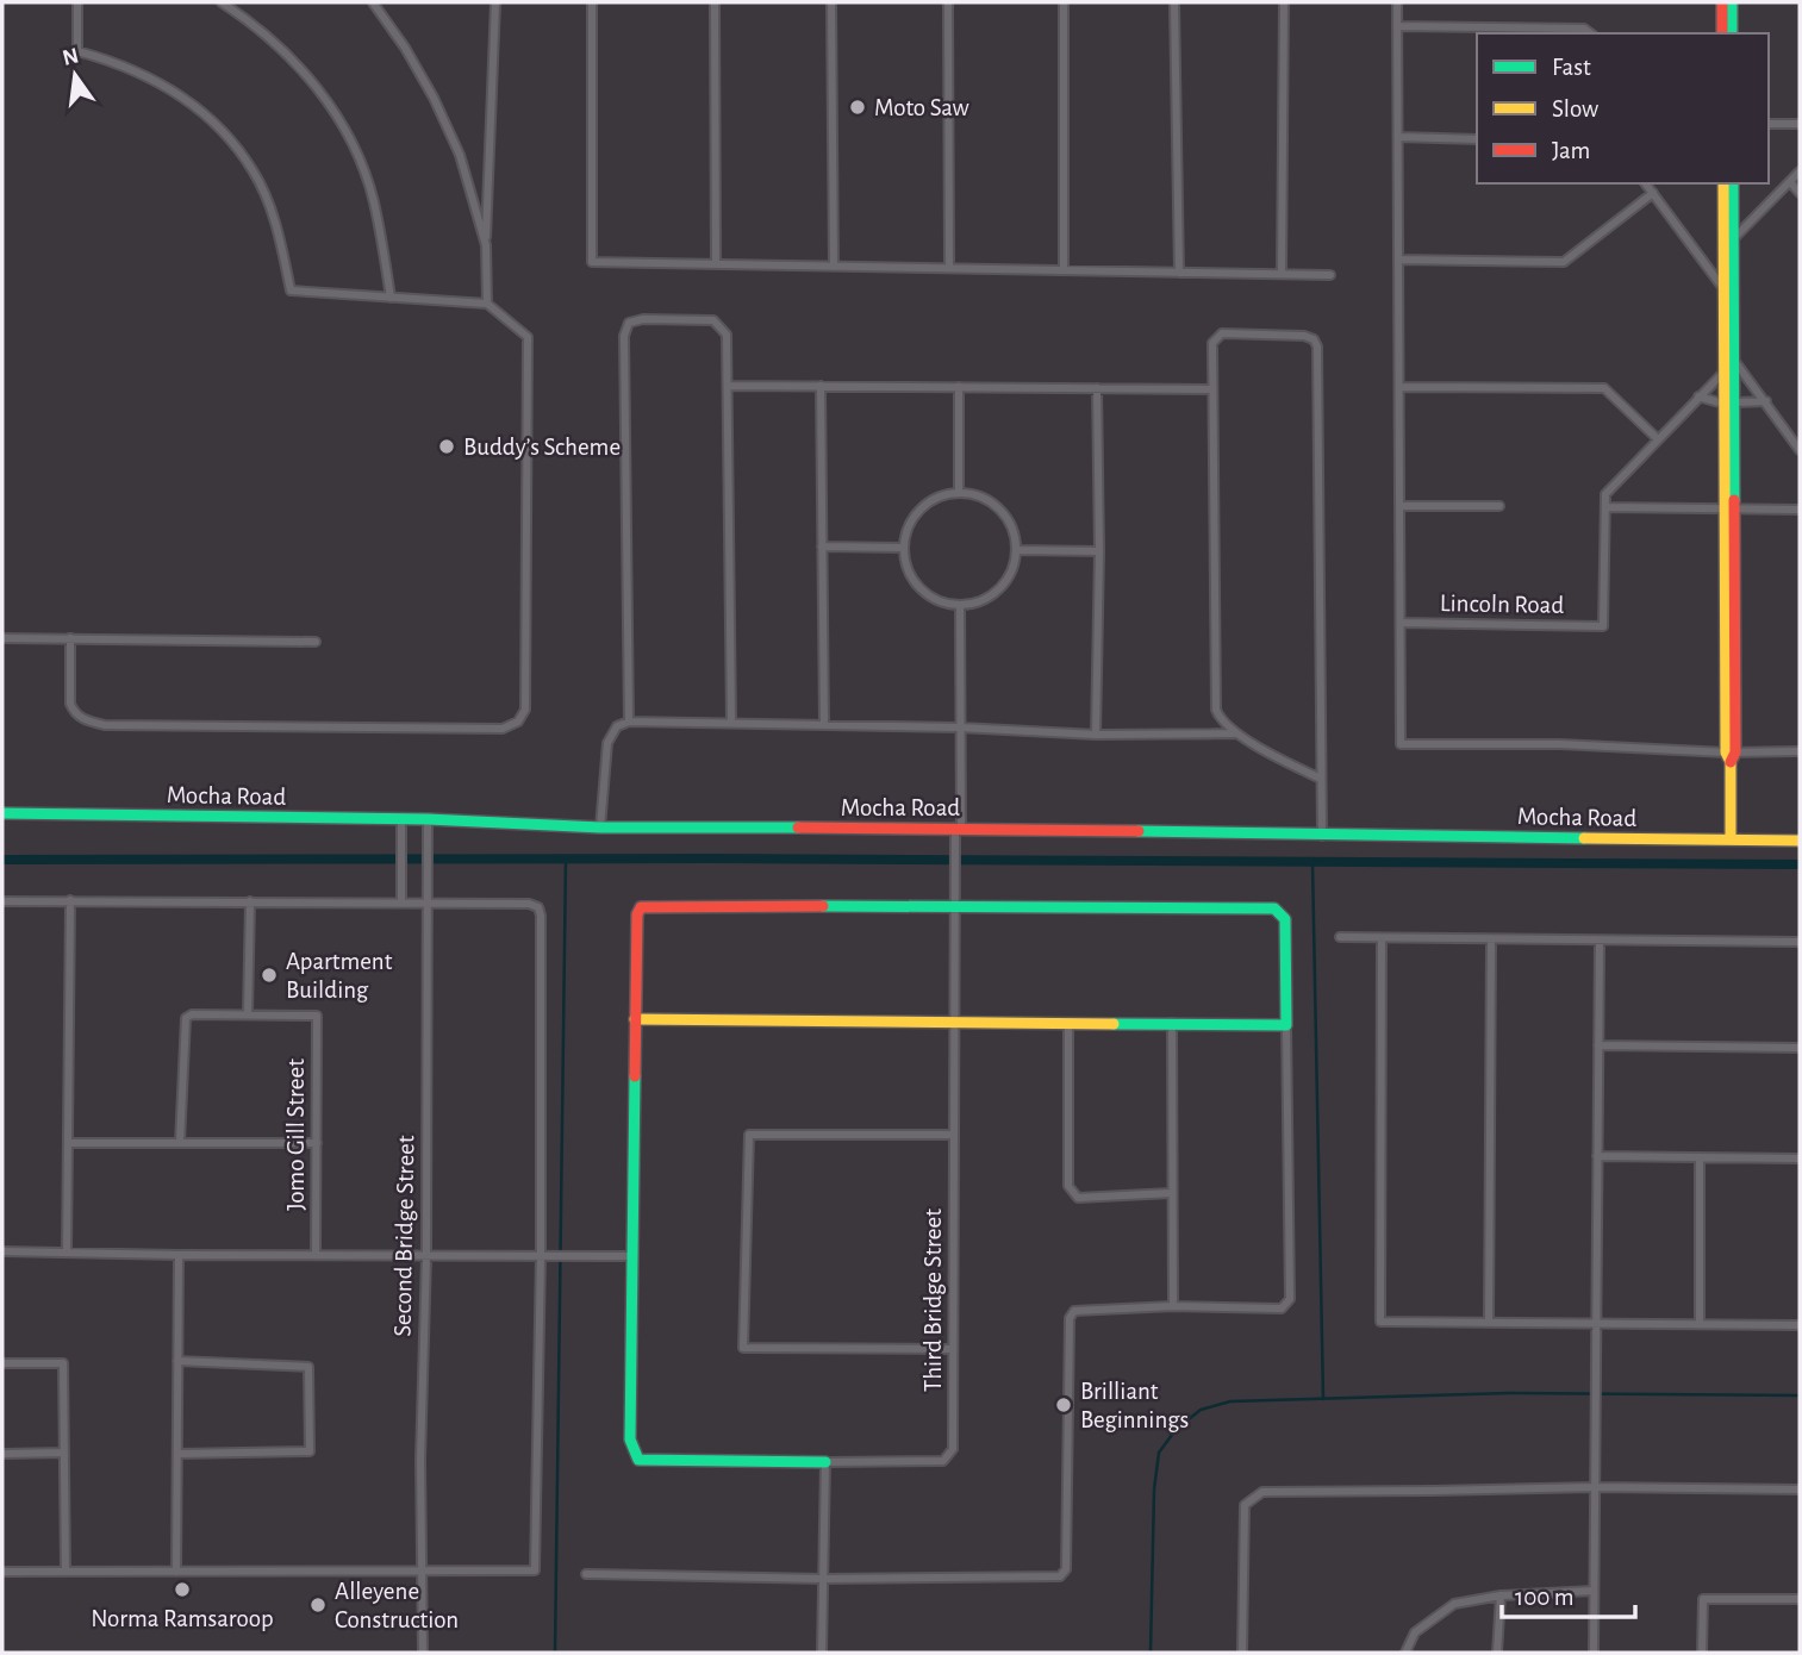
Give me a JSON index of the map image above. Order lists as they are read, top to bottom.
{
  "streets": {
    "street": [
      "Lincoln Road",
      "Mocha Road",
      "Jomo Gill Street",
      "Second Bridge Street",
      "Third Bridge Street"
    ]
  },
  "crossings": [
    ["Mocha Road", "Second Bridge Street"],
    ["Mocha Road", "Third Bridge Street"]
  ],
  "places": [
    "Moto Saw",
    "Buddy’s Scheme",
    "Apartment Building",
    "Brilliant Beginnings",
    "Norma Ramsaroop",
    "Alleyene Construction"
  ],
  "legend": ["Fast", "Slow", "Jam"],
  "scale_bar": "100 m",
  "north": "top"
}
